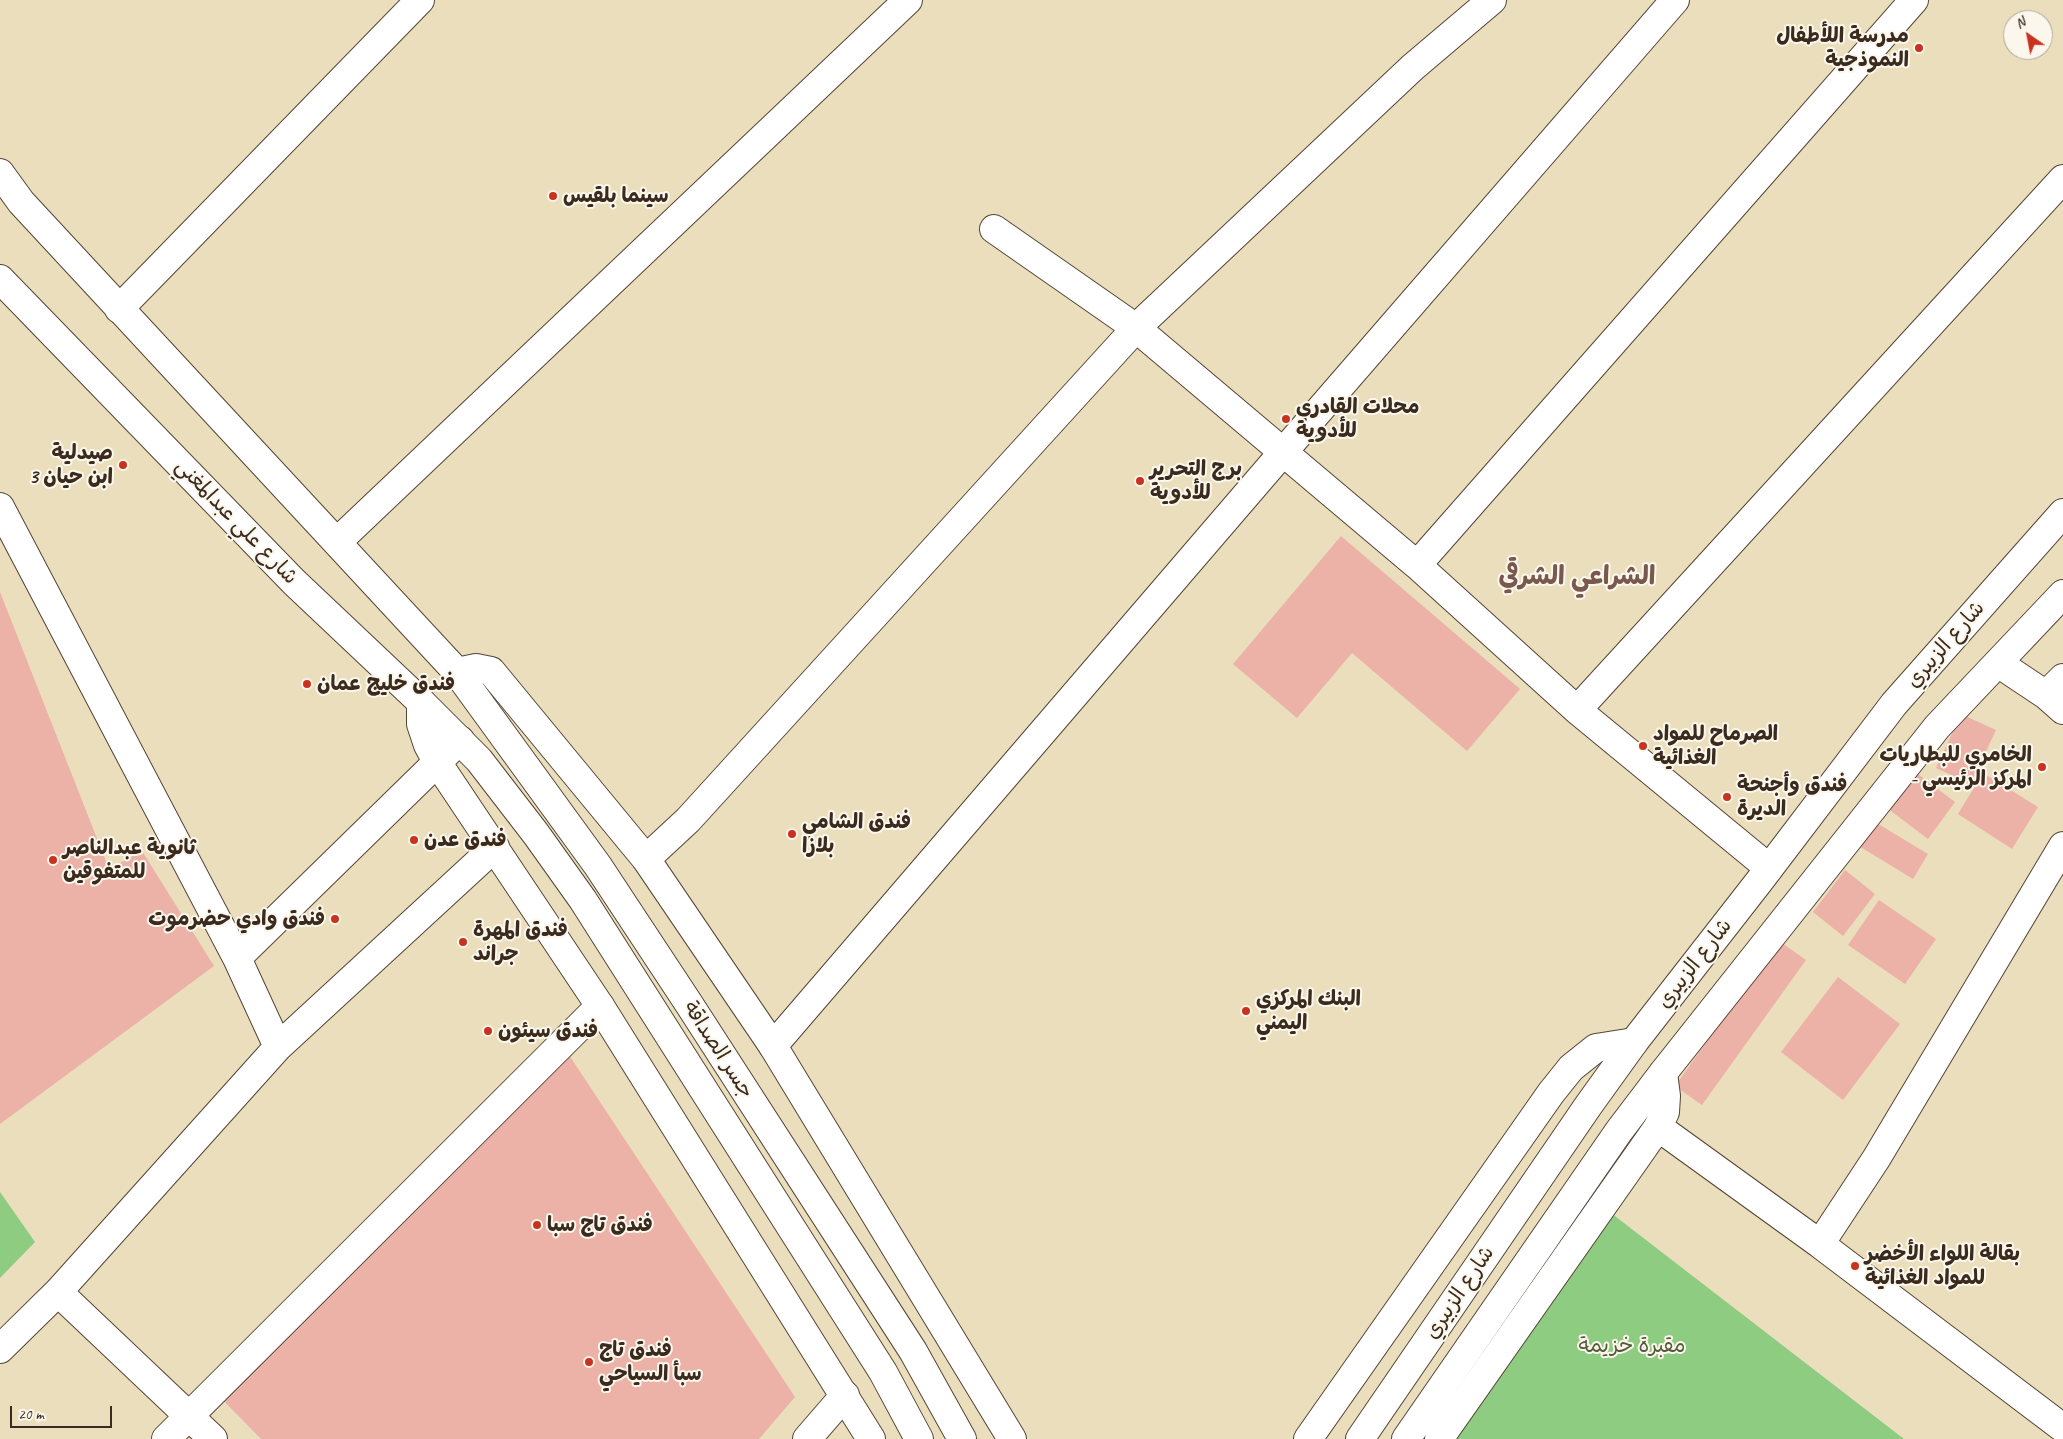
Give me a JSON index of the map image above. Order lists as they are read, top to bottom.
{
  "streets": {
    "street": ["شارع علي عبدالمغني", "شارع الزبيري", "جسر الصداقة"]
  },
  "crossings": [
    ["شارع علي عبدالمغني", "جسر الصداقة"]
  ],
  "districts": ["الشراعي الشرقي"],
  "parks": ["مقبرة خزيمة"],
  "places": [
    "مدرسة اللأطفال النموذجية",
    "سينما بلقيس",
    "محلات القادري للأدوية",
    "صيدلية ابن حيان 3",
    "برج التحرير للأدوية",
    "فندق خليج عمان",
    "الصرماح للمواد الغذائية",
    "الخامري للبطاريات - المركز الرئيسي",
    "فندق وأجنحة الديرة",
    "فندق الشامي بلازا",
    "فندق عدن",
    "ثانوية عبدالناصر للمتفوقين",
    "فندق وادي حضرموت",
    "فندق المهرة جراند",
    "البنك المركزي اليمني",
    "فندق سيئون",
    "فندق تاج سبا",
    "بقالة اللواء الأخضر للمواد الغذائية",
    "فندق تاج سبأ السياحي"
  ],
  "scale_bar": "20 m",
  "north": "top left"
}
